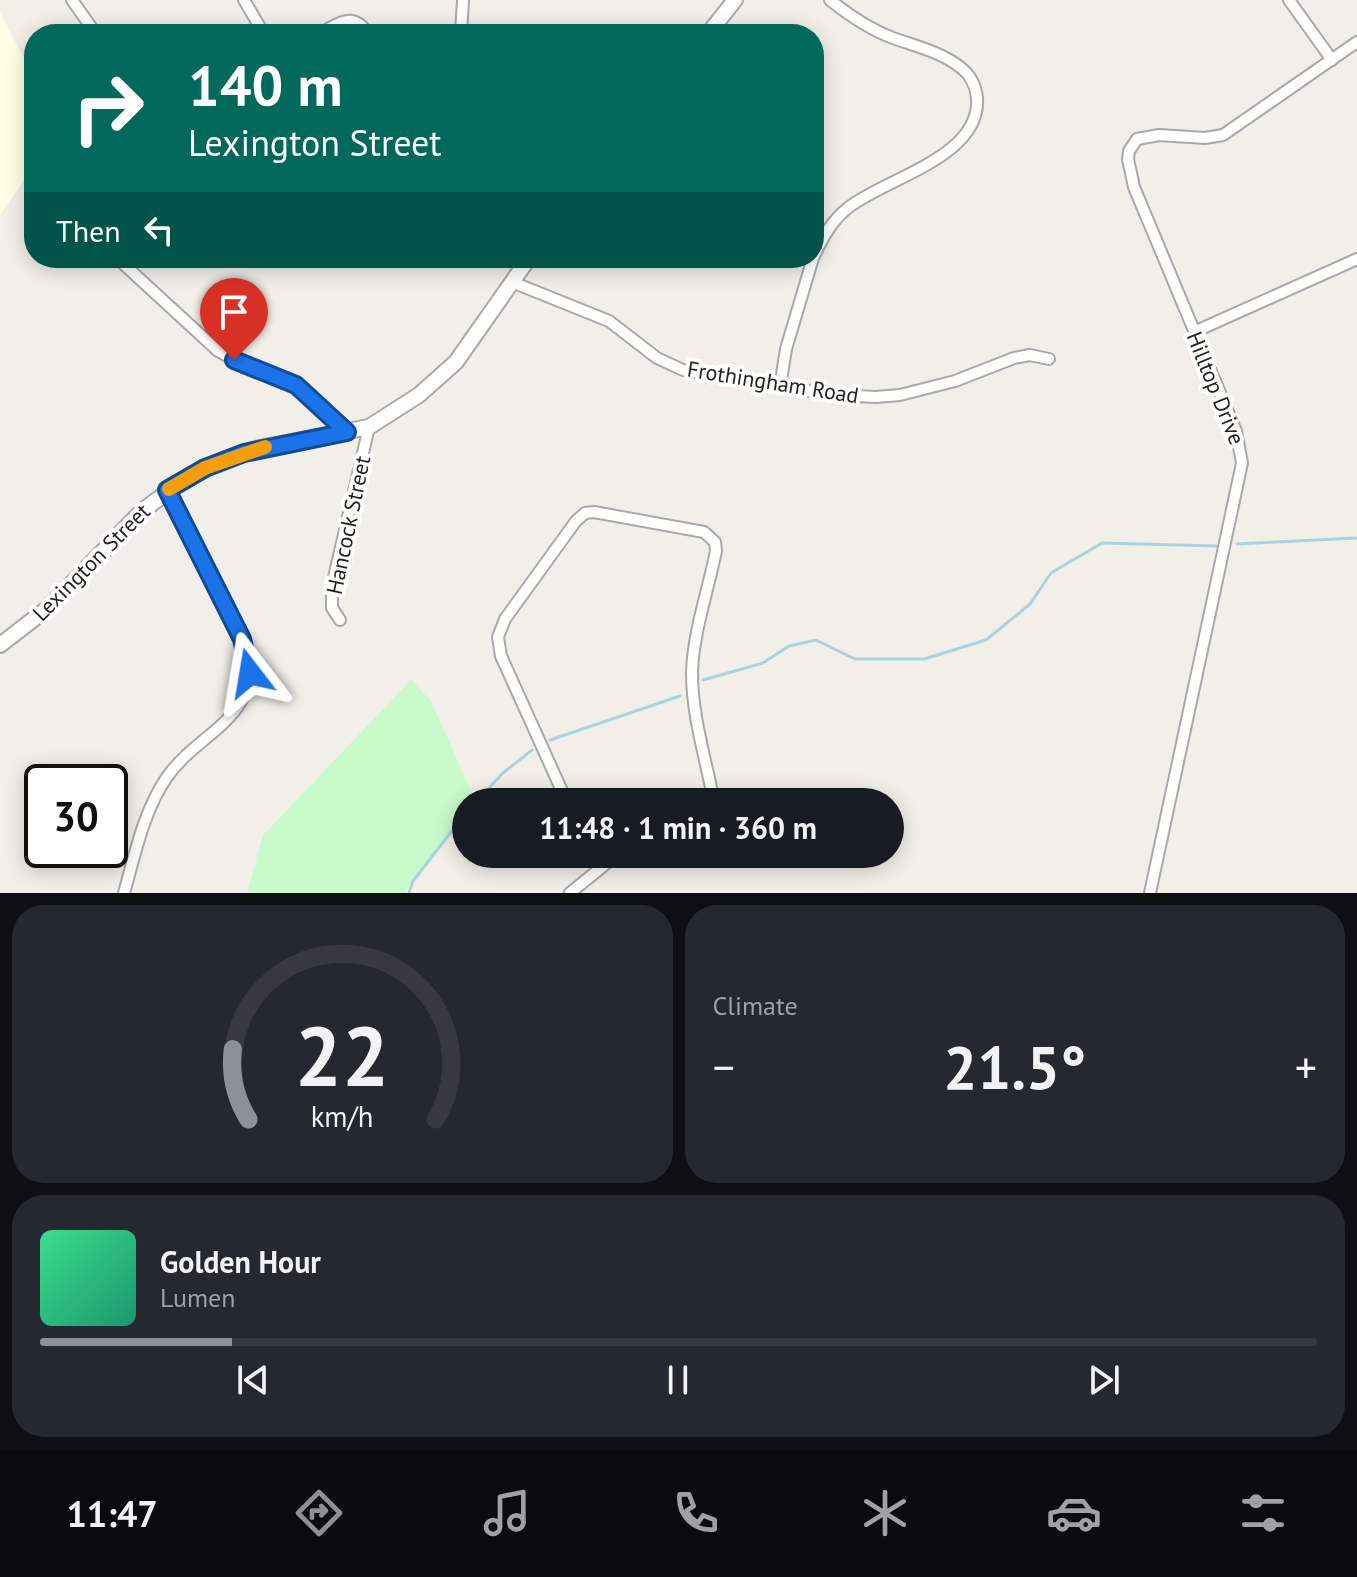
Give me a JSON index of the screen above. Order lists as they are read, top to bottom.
{
  "streets": {
    "street": [
      "Frothingham Road",
      "Hilltop Drive",
      "Hancock Street",
      "Lexington Street"
    ]
  },
  "crossings": [
    ["Frothingham Road", "Lexington Street"],
    ["Hancock Street", "Lexington Street"]
  ],
  "page": {
    "turn": ["140 m", "Lexington Street"],
    "then": "Then",
    "limit": "30",
    "trip": "11:48 · 1 min · 360 m",
    "tile": "Climate",
    "heat": ["−", "21.5°", "+"],
    "song": ["Golden Hour", "Lumen"],
    "tabs": "11:47",
    "gauge": ["22", "km/h"]
  }
}
